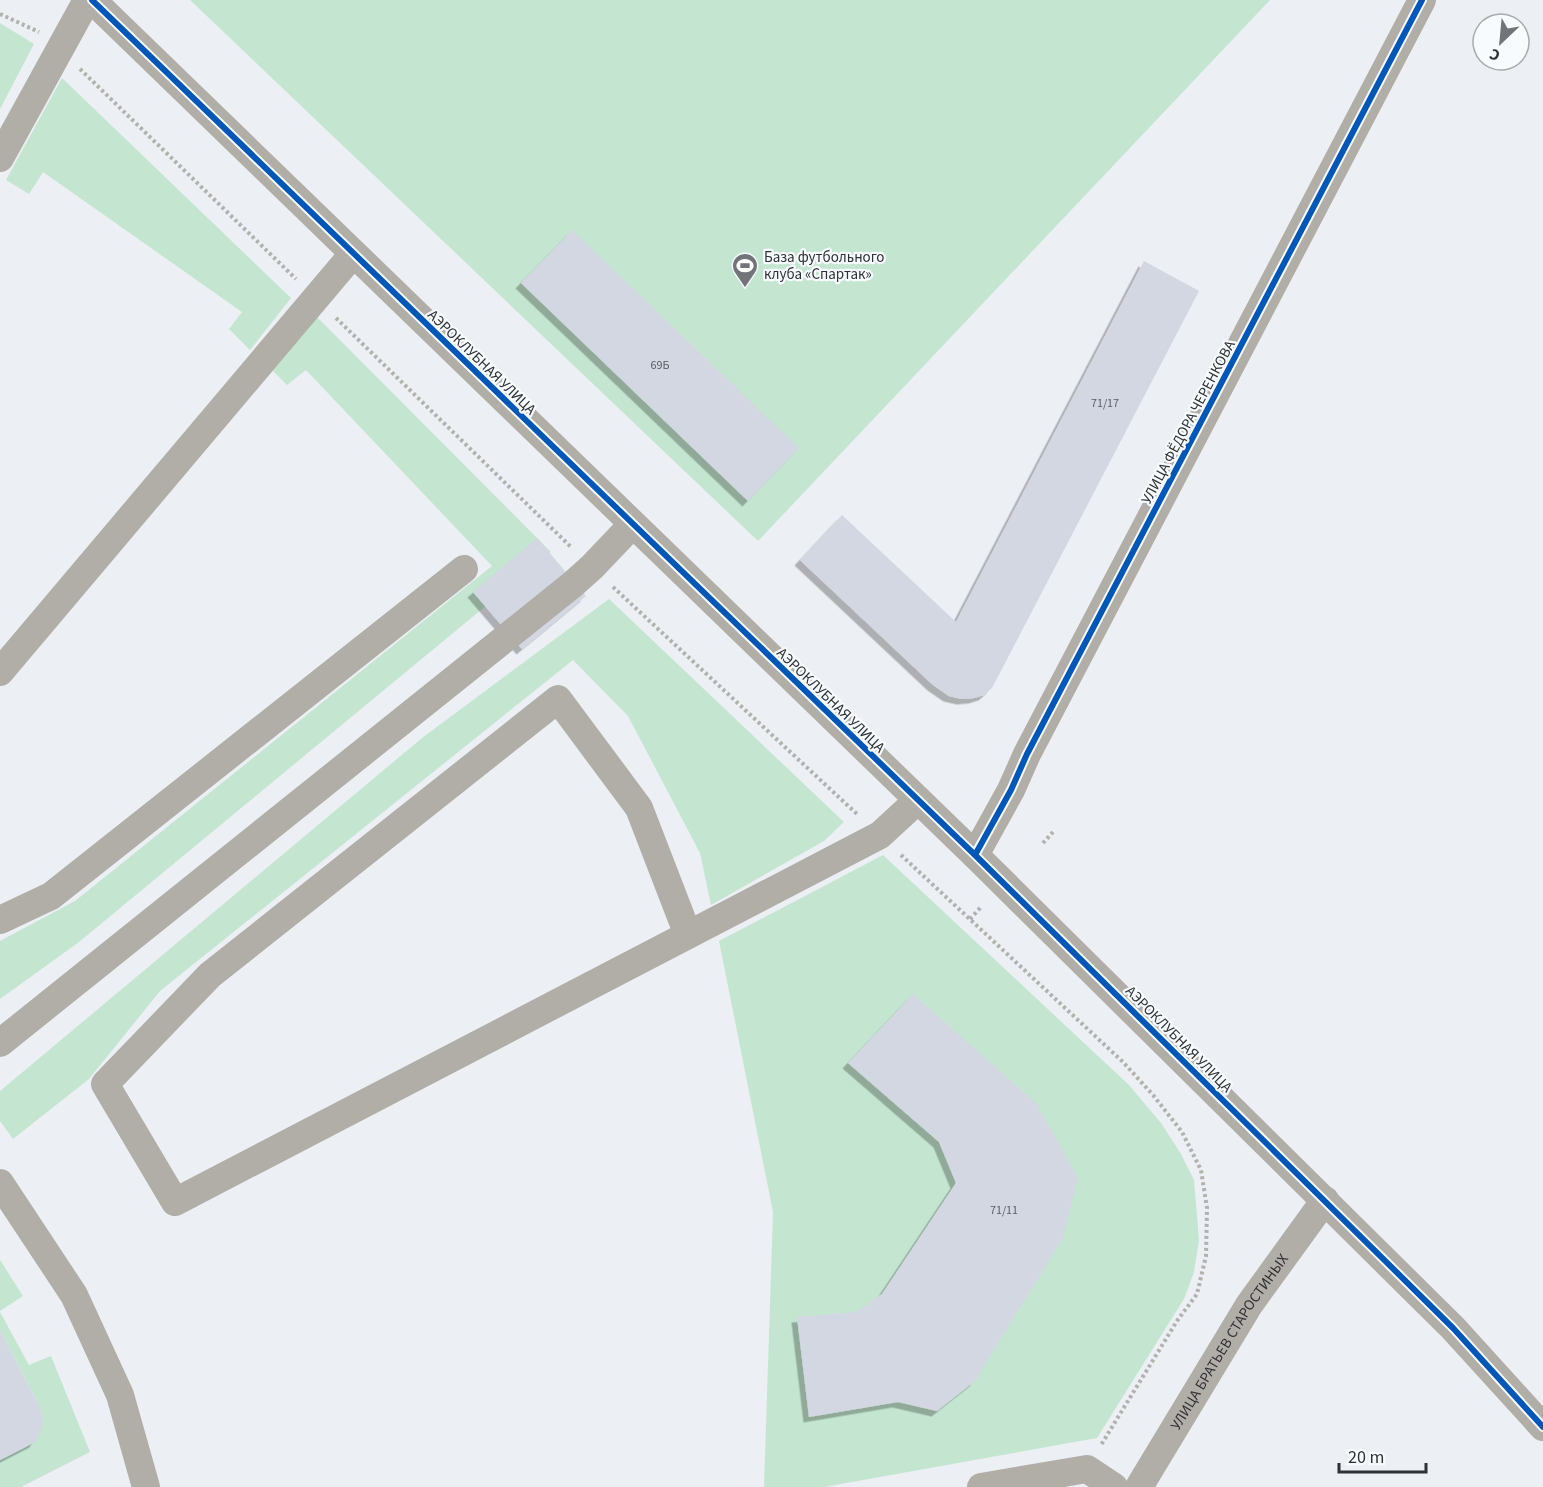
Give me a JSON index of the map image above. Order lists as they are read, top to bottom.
{
  "streets": {
    "street": ["АЭРОКЛУБНАЯ УЛИЦА", "УЛИЦА ФЁДОРА ЧЕРЕНКОВА", "УЛИЦА БРАТЬЕВ СТАРОСТИНЫХ"]
  },
  "crossings": [
    ["АЭРОКЛУБНАЯ УЛИЦА", "УЛИЦА ФЁДОРА ЧЕРЕНКОВА"],
    ["АЭРОКЛУБНАЯ УЛИЦА", "УЛИЦА БРАТЬЕВ СТАРОСТИНЫХ"]
  ],
  "places": {
    "sports": ["База футбольного клуба «Спартак»"]
  },
  "house_numbers": ["69Б", "71/17", "71/11"],
  "scale_bar": "20 m",
  "north": "bottom left"
}
